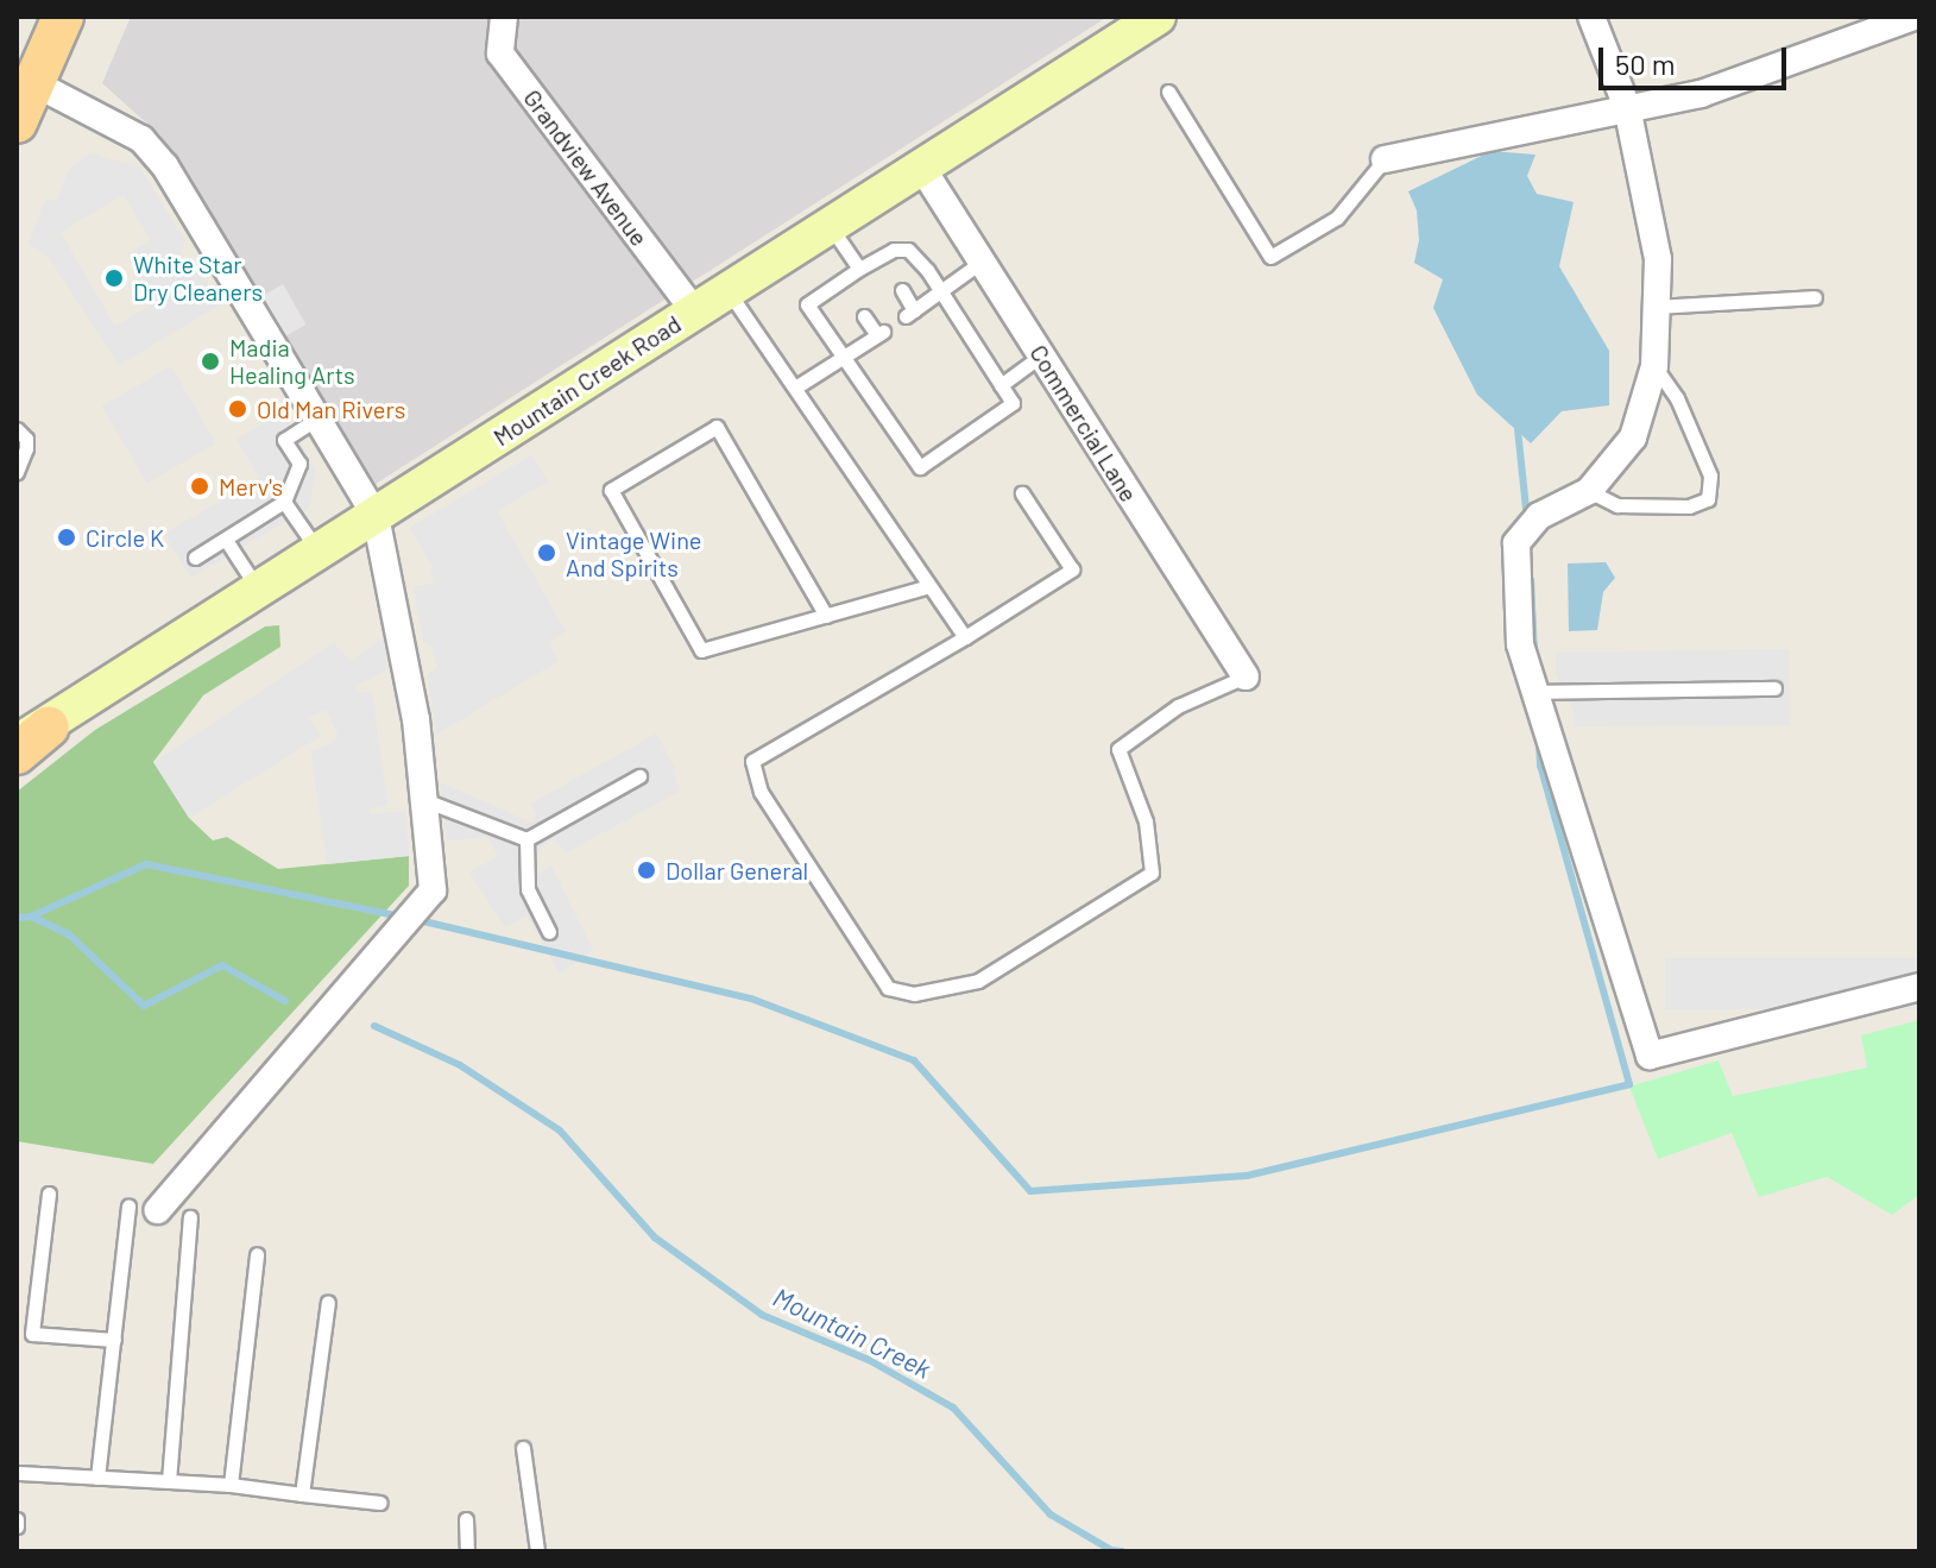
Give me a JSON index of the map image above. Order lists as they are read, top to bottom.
{
  "streets": {
    "main road": ["Mountain Creek Road"],
    "street": ["Grandview Avenue", "Commercial Lane"]
  },
  "crossings": [
    ["Grandview Avenue", "Mountain Creek Road"],
    ["Mountain Creek Road", "Commercial Lane"]
  ],
  "water": ["Mountain Creek"],
  "places": [
    "White Star Dry Cleaners",
    "Madia Healing Arts",
    "Old Man Rivers",
    "Merv's",
    "Circle K",
    "Vintage Wine And Spirits",
    "Dollar General"
  ],
  "scale_bar": "50 m"
}
